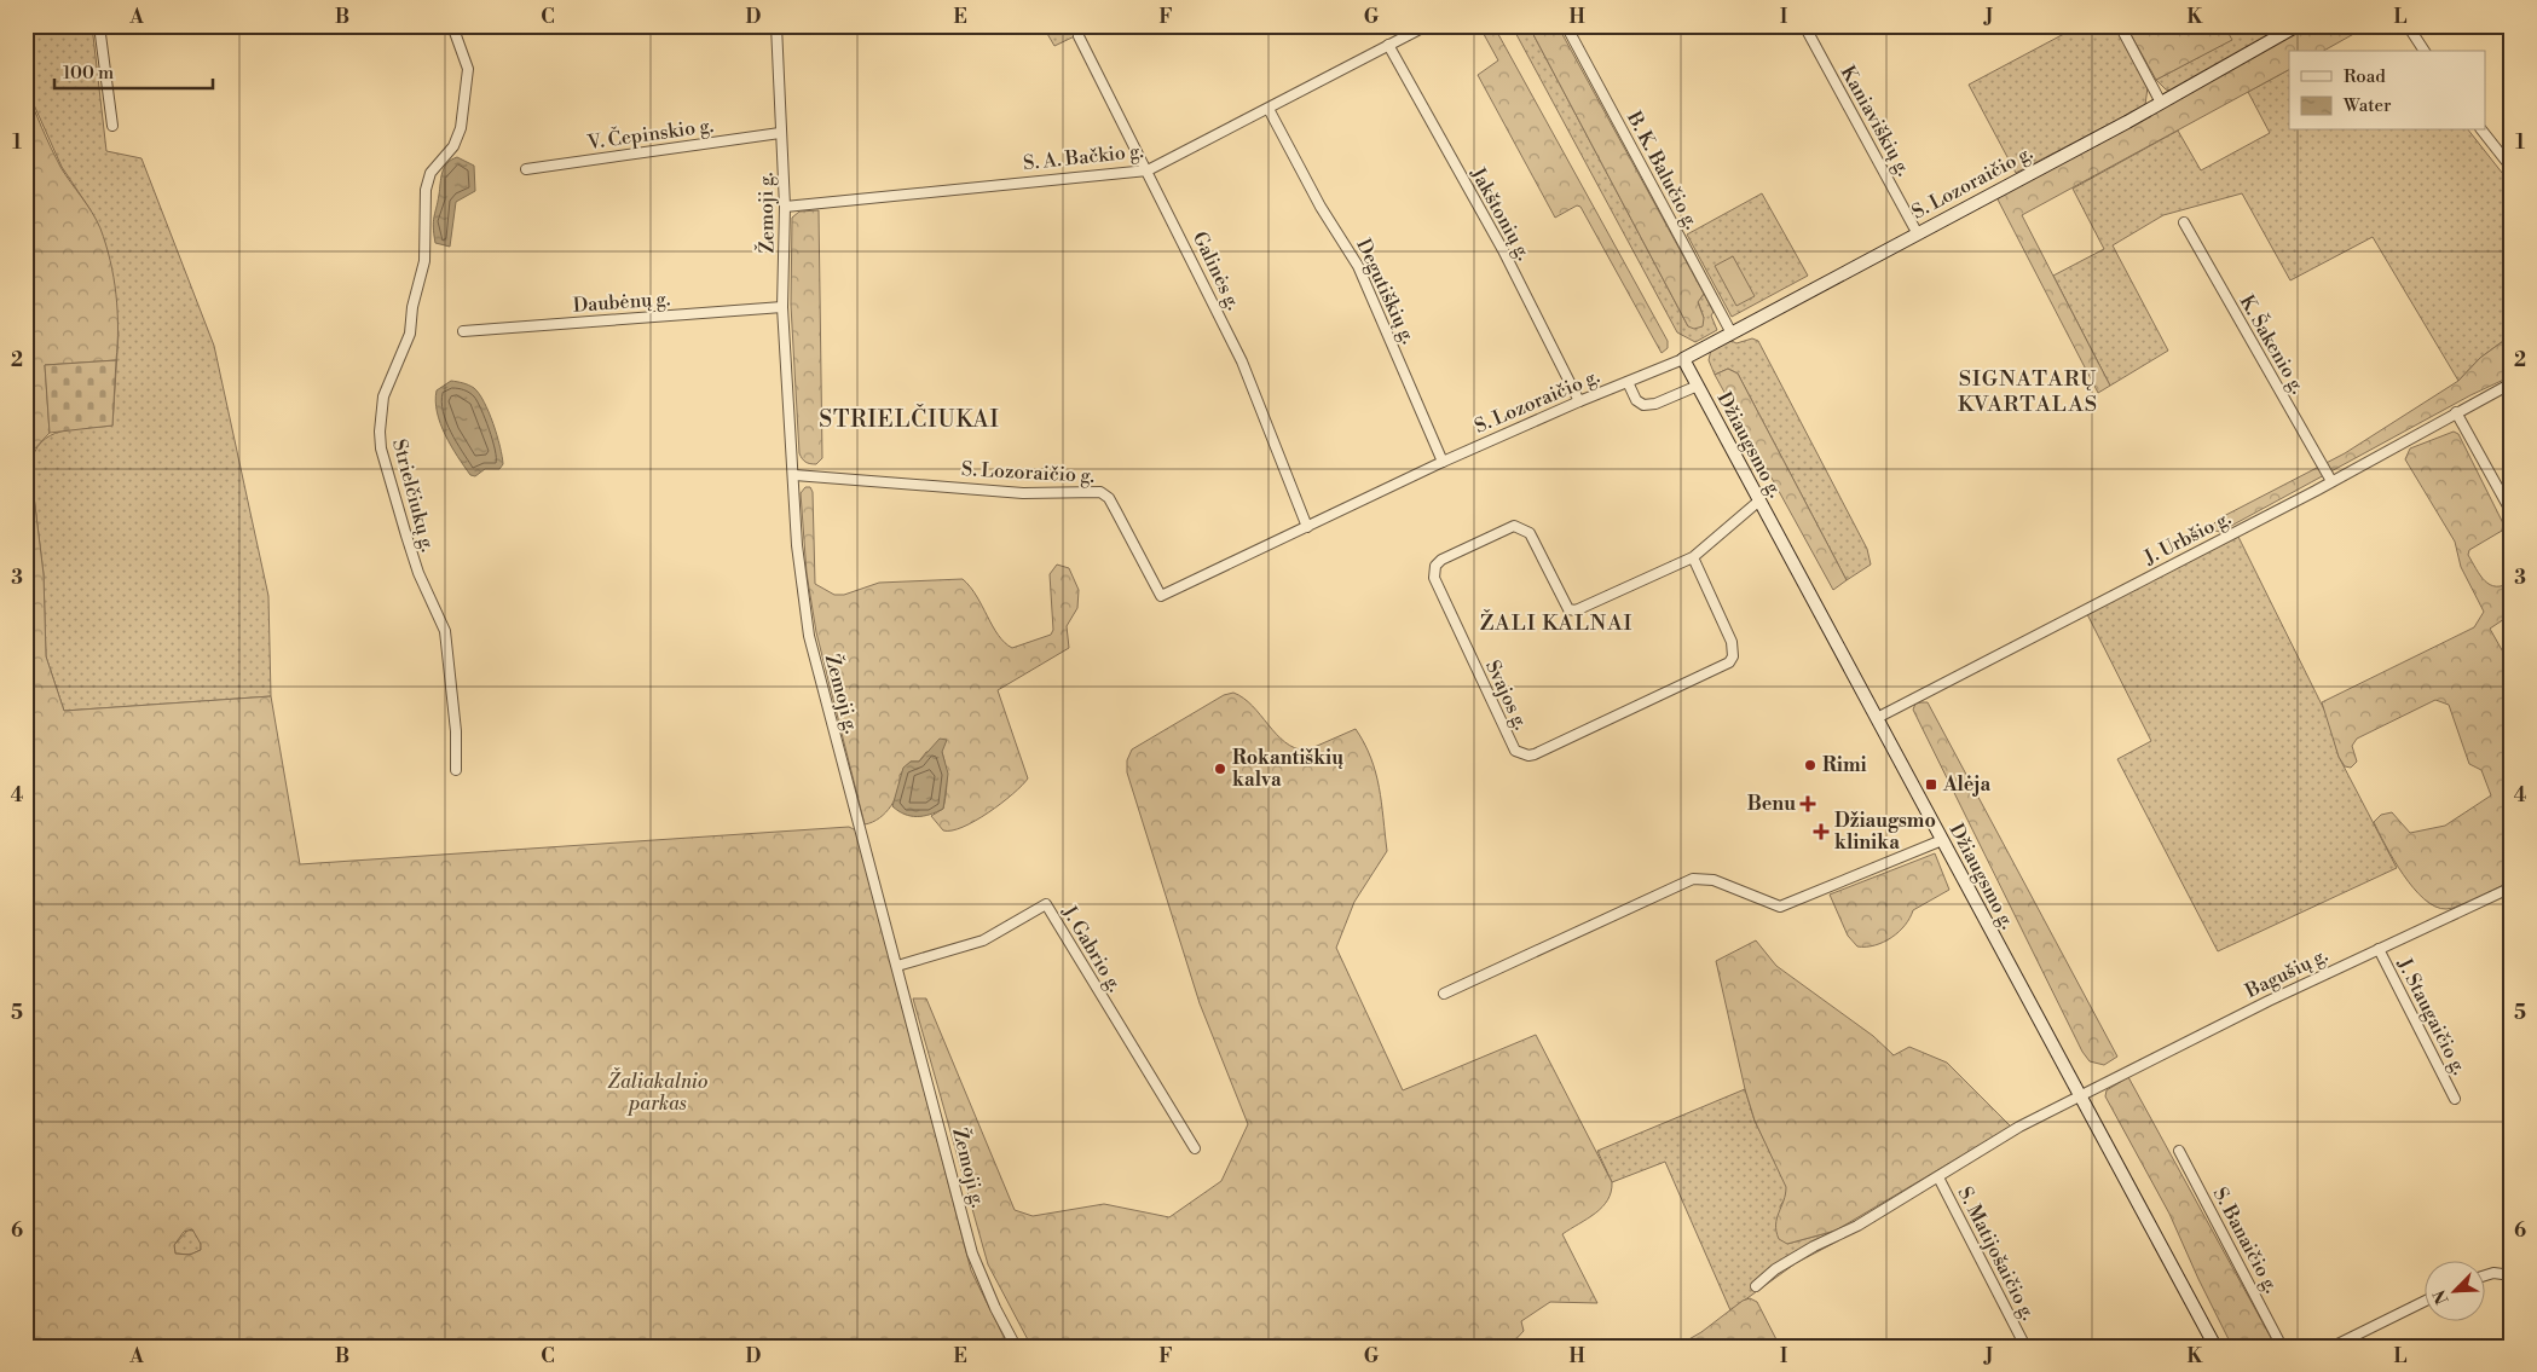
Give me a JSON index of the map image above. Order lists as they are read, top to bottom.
{
  "streets": {
    "street": [
      "Kaniaviškių g.",
      "V. Čepinskio g.",
      "S. A. Bačkio g.",
      "B. K. Balučio g.",
      "S. Lozoraičio g.",
      "Žemoji g.",
      "Jakštonių g.",
      "Galinės g.",
      "Degutiškių g.",
      "Daubėnų g.",
      "K. Šakenio g.",
      "Džiaugsmo g.",
      "Strielčiukų g.",
      "J. Urbšio g.",
      "Svajos g.",
      "J. Gabrio g.",
      "Bagušių g.",
      "J. Staugaičio g.",
      "S. Banaičio g.",
      "S. Matijošaičio g."
    ]
  },
  "crossings": [
    ["Kaniaviškių g.", "S. Lozoraičio g."],
    ["V. Čepinskio g.", "Žemoji g."],
    ["S. A. Bačkio g.", "Žemoji g."],
    ["S. A. Bačkio g.", "Jakštonių g."],
    ["S. A. Bačkio g.", "Galinės g."],
    ["S. A. Bačkio g.", "Degutiškių g."],
    ["B. K. Balučio g.", "S. Lozoraičio g."],
    ["S. Lozoraičio g.", "Žemoji g."],
    ["S. Lozoraičio g.", "Jakštonių g."],
    ["S. Lozoraičio g.", "Galinės g."],
    ["S. Lozoraičio g.", "Degutiškių g."],
    ["S. Lozoraičio g.", "Džiaugsmo g."],
    ["Žemoji g.", "Daubėnų g."],
    ["Žemoji g.", "J. Gabrio g."],
    ["K. Šakenio g.", "J. Urbšio g."],
    ["Džiaugsmo g.", "J. Urbšio g."],
    ["Džiaugsmo g.", "Svajos g."],
    ["Džiaugsmo g.", "Bagušių g."],
    ["Bagušių g.", "J. Staugaičio g."],
    ["Bagušių g.", "S. Matijošaičio g."]
  ],
  "districts": ["SIGNATARŲ KVARTALAS", "STRIELČIUKAI", "ŽALI KALNAI"],
  "parks": ["Žaliakalnio parkas"],
  "places": {
    "other": ["Rimi", "Rokantiškių kalva"],
    "transit": ["Alėja"],
    "health": ["Benu", "Džiaugsmo klinika"]
  },
  "legend": ["Road", "Water"],
  "scale_bar": "100 m",
  "north": "bottom left",
  "grid": {
    "columns": [
      "A",
      "B",
      "C",
      "D",
      "E",
      "F",
      "G",
      "H",
      "I",
      "J",
      "K",
      "L"
    ],
    "rows": [
      "1",
      "2",
      "3",
      "4",
      "5",
      "6"
    ]
  }
}
